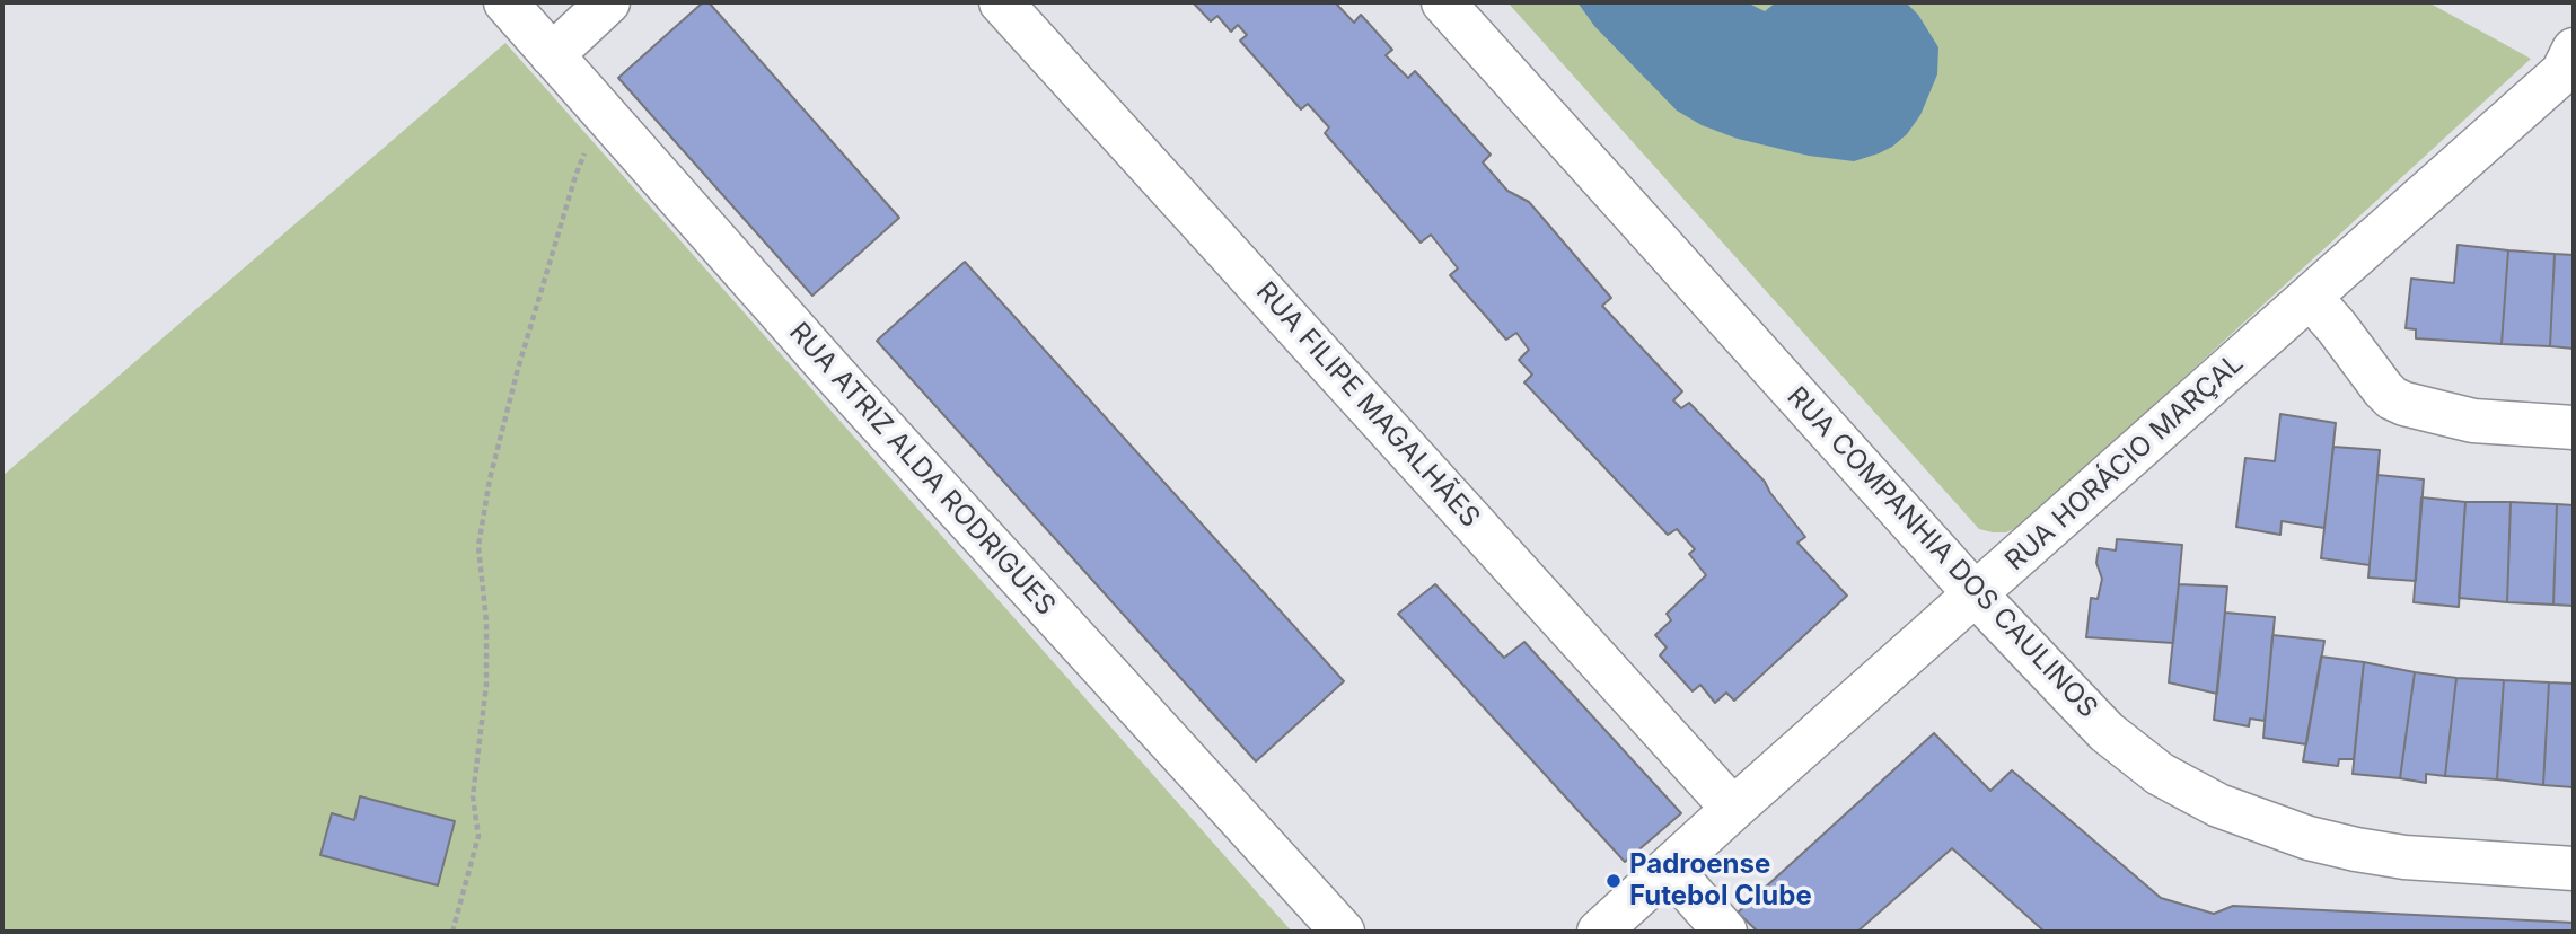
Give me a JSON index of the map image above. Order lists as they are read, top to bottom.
{
  "streets": {
    "street": [
      "RUA FILIPE MAGALHÃES",
      "RUA HORÁCIO MARÇAL",
      "RUA ATRIZ ALDA RODRIGUES",
      "RUA COMPANHIA DOS CAULINOS"
    ]
  },
  "crossings": [
    ["RUA FILIPE MAGALHÃES", "RUA HORÁCIO MARÇAL"],
    ["RUA HORÁCIO MARÇAL", "RUA COMPANHIA DOS CAULINOS"]
  ],
  "places": ["Padroense Futebol Clube"]
}
